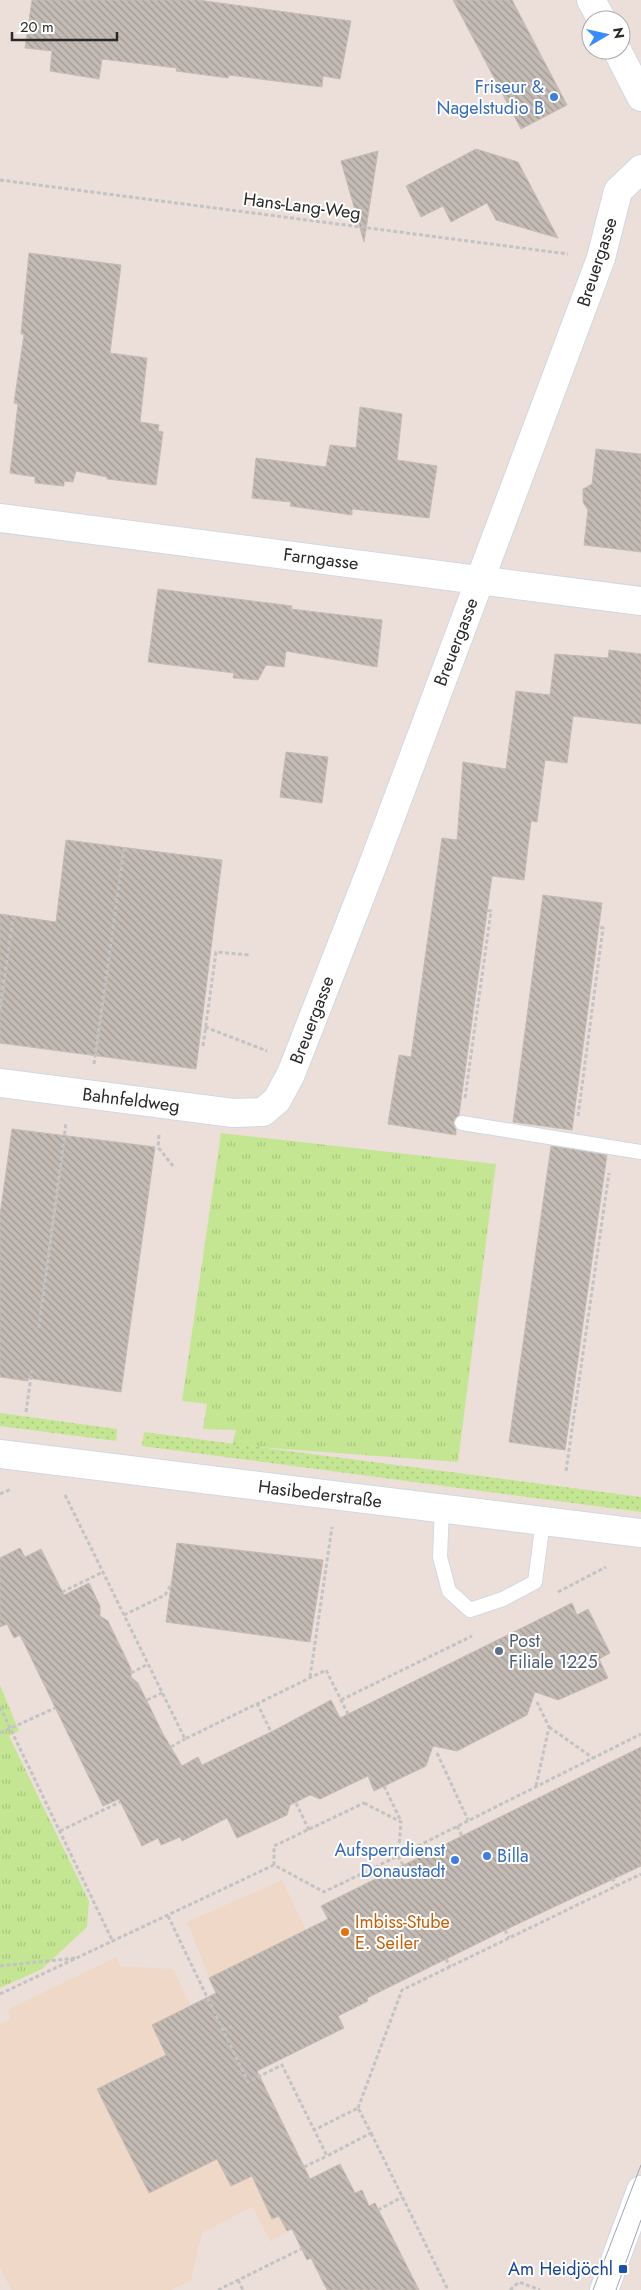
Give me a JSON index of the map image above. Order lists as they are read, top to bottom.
{
  "streets": {
    "street": [
      "Breuergasse",
      "Farngasse",
      "Bahnfeldweg",
      "Hasibederstraße"
    ],
    "path": ["Hans-Lang-Weg"]
  },
  "crossings": [
    ["Hans-Lang-Weg", "Breuergasse"],
    ["Breuergasse", "Farngasse"],
    ["Breuergasse", "Bahnfeldweg"]
  ],
  "places": {
    "other": [
      "Friseur & Nagelstudio B",
      "Post Filiale 1225",
      "Billa",
      "Aufsperrdienst Donaustadt",
      "Imbiss-Stube E. Seiler"
    ],
    "transit": ["Am Heidjöchl"]
  },
  "scale_bar": "20 m",
  "north": "right"
}
